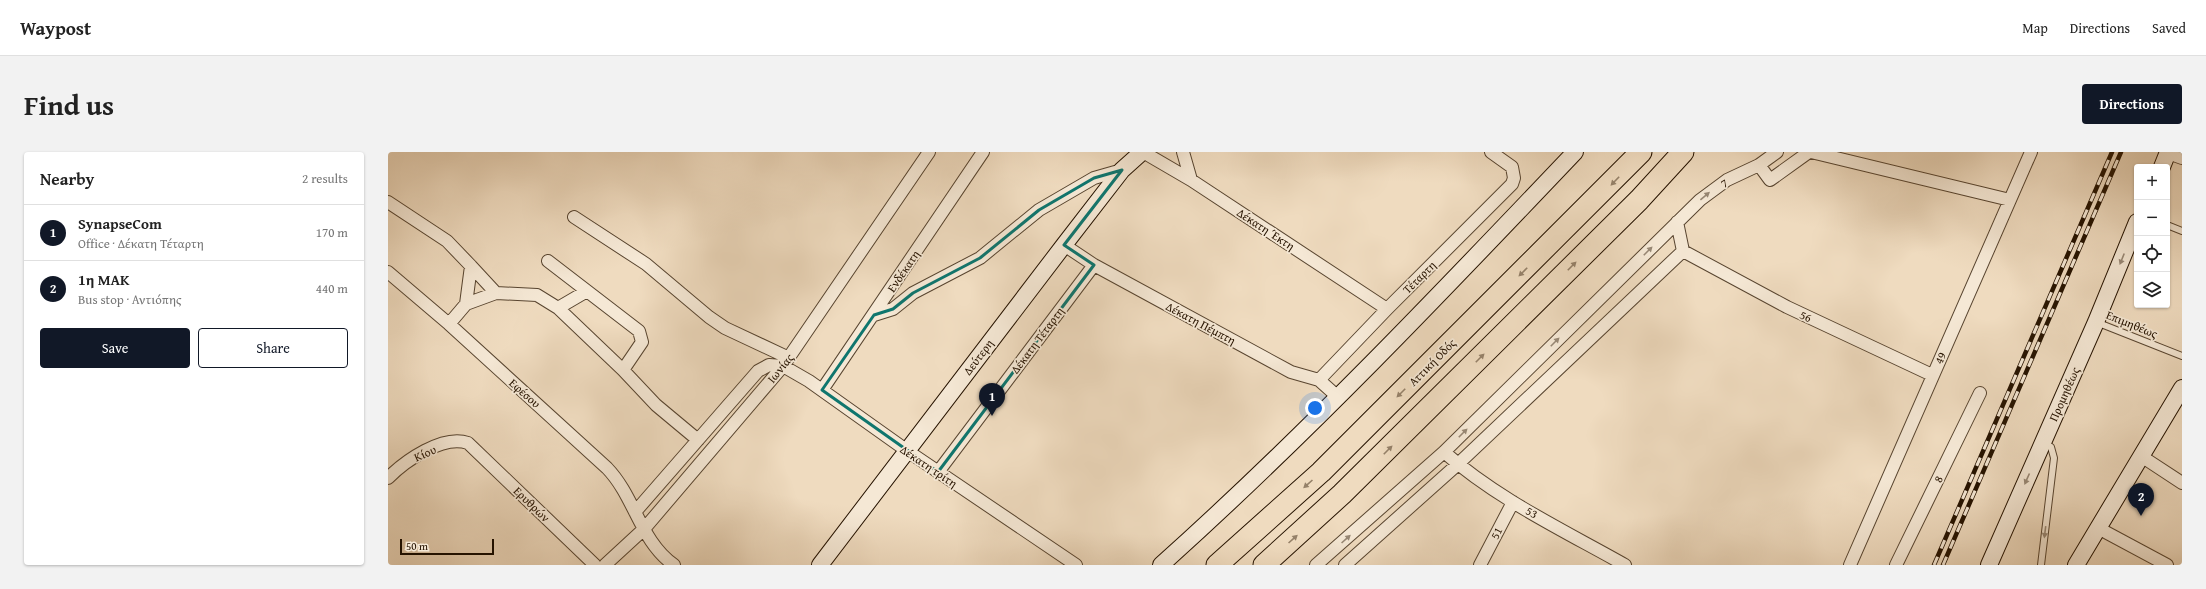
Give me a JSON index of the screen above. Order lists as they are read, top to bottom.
{
  "streets": {
    "highway": ["Αττική Οδός"],
    "street": [
      "7",
      "Δέκατη Έκτη",
      "Ενδέκατη",
      "Τέταρτη",
      "56",
      "Δέκατη Πέμπτη",
      "Δέκατη Τέταρτη",
      "Δεύτερη",
      "49",
      "Ιωνίας",
      "Εφέσου",
      "Προμηθέως",
      "Κίου",
      "Δέκατη τρίτη",
      "8",
      "Ερυθρών",
      "53",
      "51"
    ],
    "lane": ["Επιμηθέως"]
  },
  "crossings": [
    ["7", "53"],
    ["Δέκατη Έκτη", "Τέταρτη"],
    ["Δέκατη Έκτη", "Δεύτερη"],
    ["Ενδέκατη", "Δέκατη τρίτη"],
    ["Τέταρτη", "Δέκατη Πέμπτη"],
    ["56", "49"],
    ["Δέκατη Πέμπτη", "Δέκατη Τέταρτη"],
    ["Δέκατη Πέμπτη", "Δεύτερη"],
    ["Επιμηθέως", "Προμηθέως"],
    ["Δέκατη Τέταρτη", "Δέκατη τρίτη"],
    ["Δεύτερη", "Δέκατη τρίτη"],
    ["Ιωνίας", "Εφέσου"],
    ["Ιωνίας", "Δέκατη τρίτη"],
    ["Κίου", "Ερυθρών"],
    ["53", "51"]
  ],
  "scale_bar": "50 m",
  "page": {
    "header": "Waypost",
    "nav": ["Map", "Directions", "Saved"],
    "title": "Find us",
    "buttons": [
      "Directions",
      ["Save", "Share"]
    ],
    "heading": ["Nearby", "2 results"],
    "map_buttons": ["+", "−"],
    "list": [
      {
        "mark": "1",
        "name": "SynapseCom",
        "note": "Office · Δέκατη Τέταρτη",
        "value": "170 m"
      },
      {
        "mark": "2",
        "name": "1η ΜΑΚ",
        "note": "Bus stop · Αντιόπης",
        "value": "440 m"
      }
    ],
    "pins": ["1", "2"],
    "scale": "50 m"
  }
}
